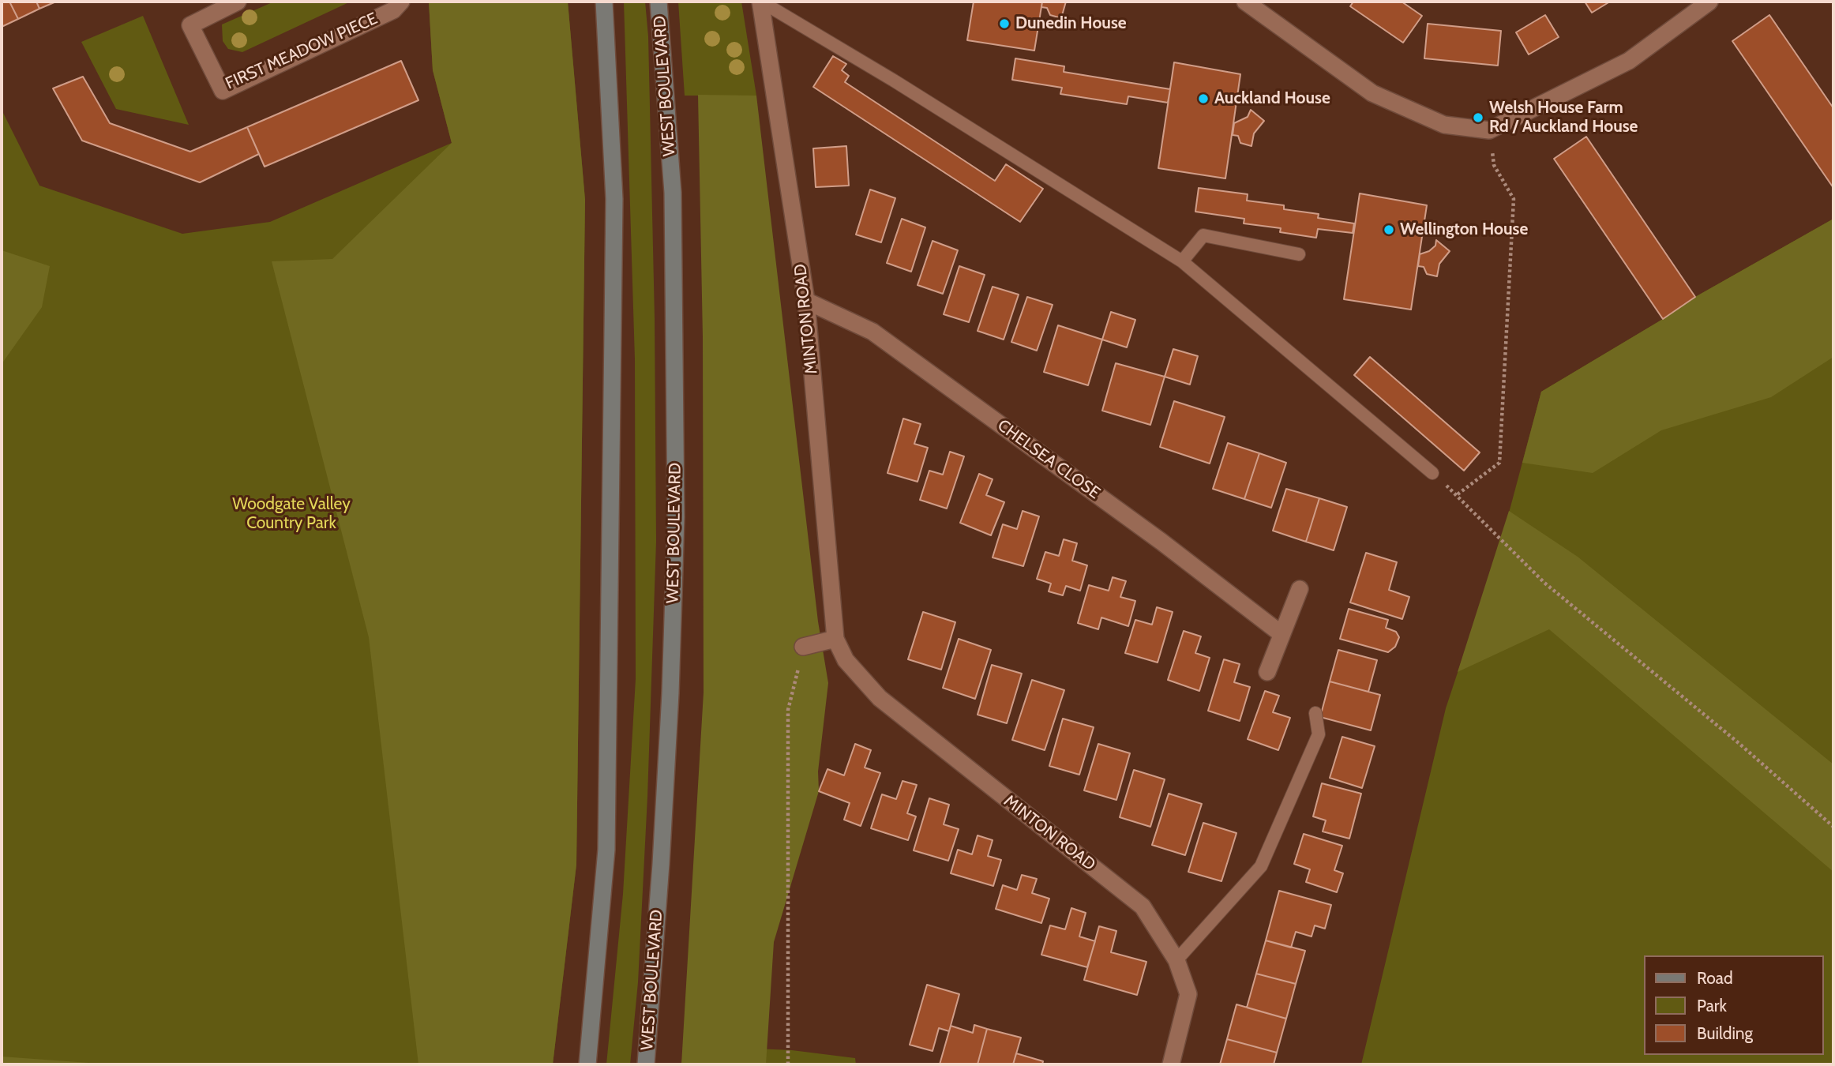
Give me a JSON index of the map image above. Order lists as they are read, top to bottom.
{
  "streets": {
    "main road": ["WEST BOULEVARD"],
    "street": ["FIRST MEADOW PIECE", "MINTON ROAD", "CHELSEA CLOSE"]
  },
  "crossings": [
    ["MINTON ROAD", "CHELSEA CLOSE"]
  ],
  "parks": ["Woodgate Valley Country Park"],
  "places": [
    "Dunedin House",
    "Auckland House",
    "Welsh House Farm Rd / Auckland House",
    "Wellington House"
  ],
  "legend": ["Road", "Park", "Building"]
}
